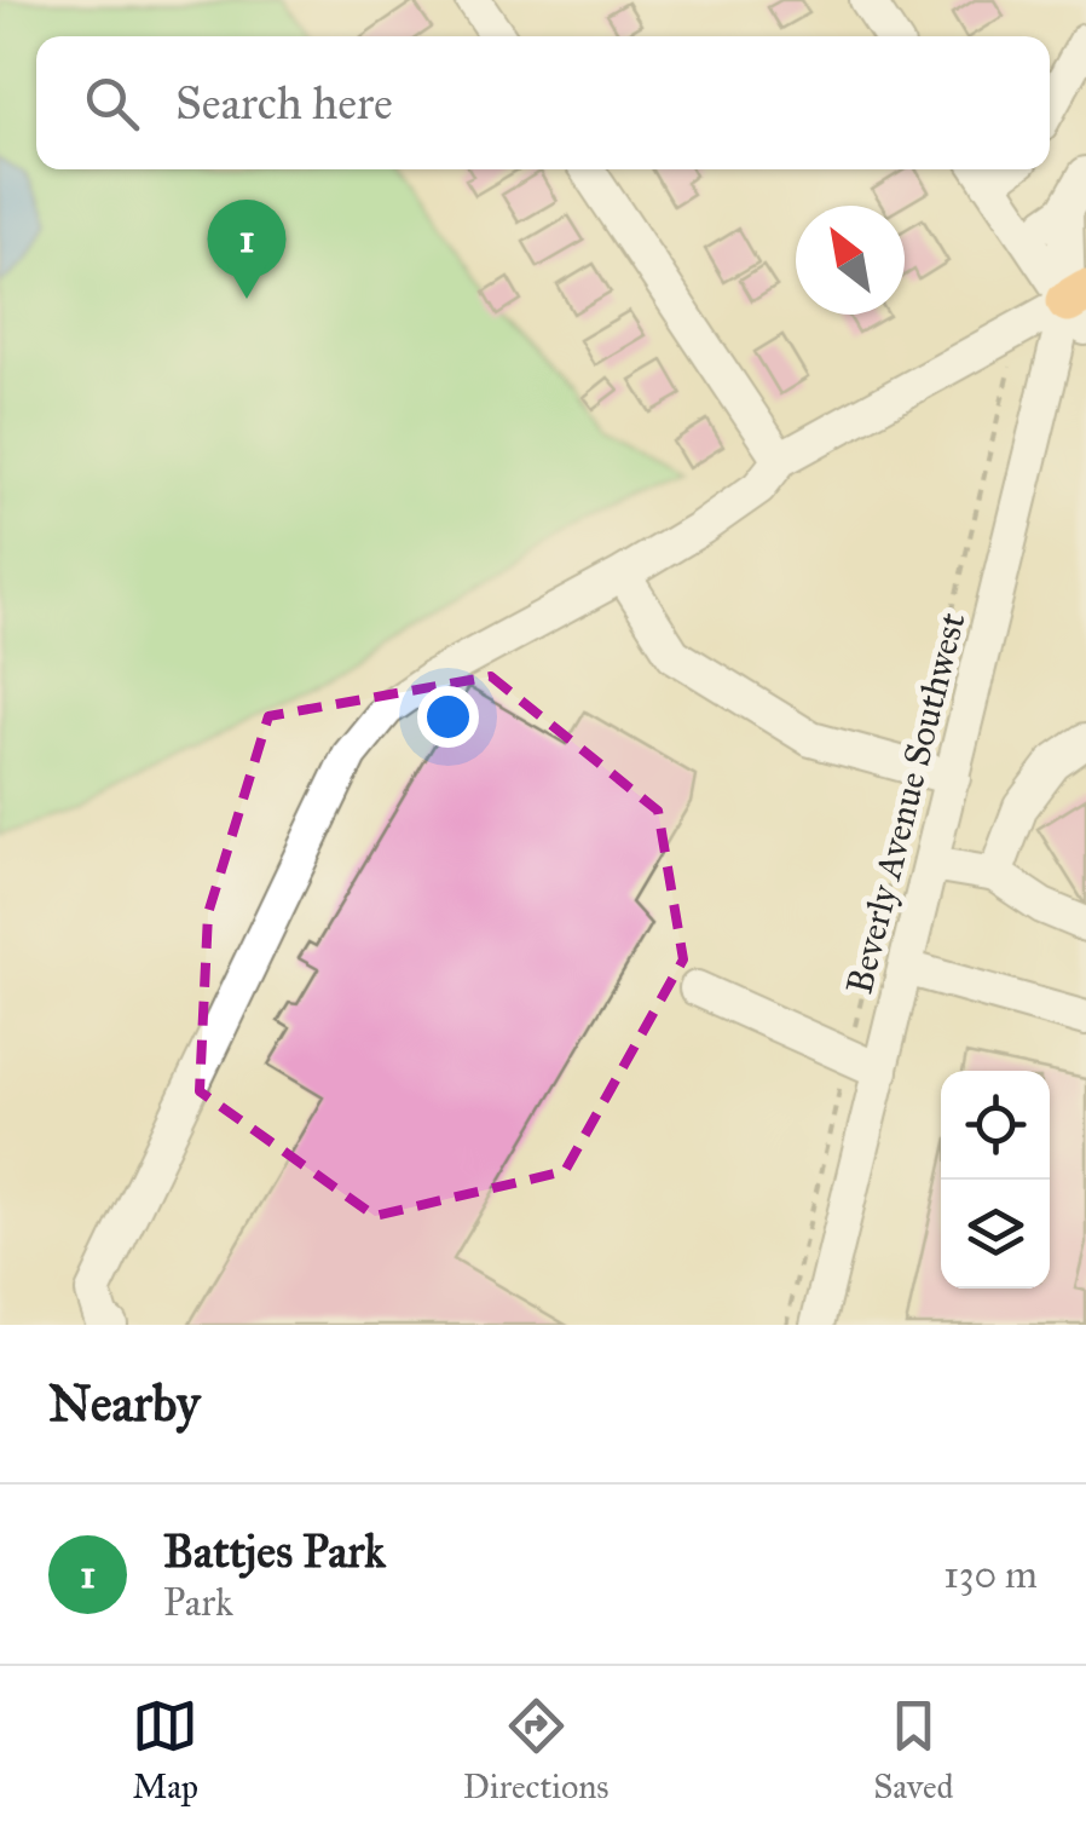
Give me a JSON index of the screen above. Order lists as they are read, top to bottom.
{
  "streets": {
    "street": ["Beverly Avenue Southwest"]
  },
  "north": "top left",
  "page": {
    "search": "Search here",
    "pins": "1",
    "heading": "Nearby",
    "list": [
      {
        "mark": "1",
        "name": "Battjes Park",
        "note": "Park",
        "value": "130 m"
      }
    ],
    "nav": ["Map", "Directions", "Saved"]
  }
}
